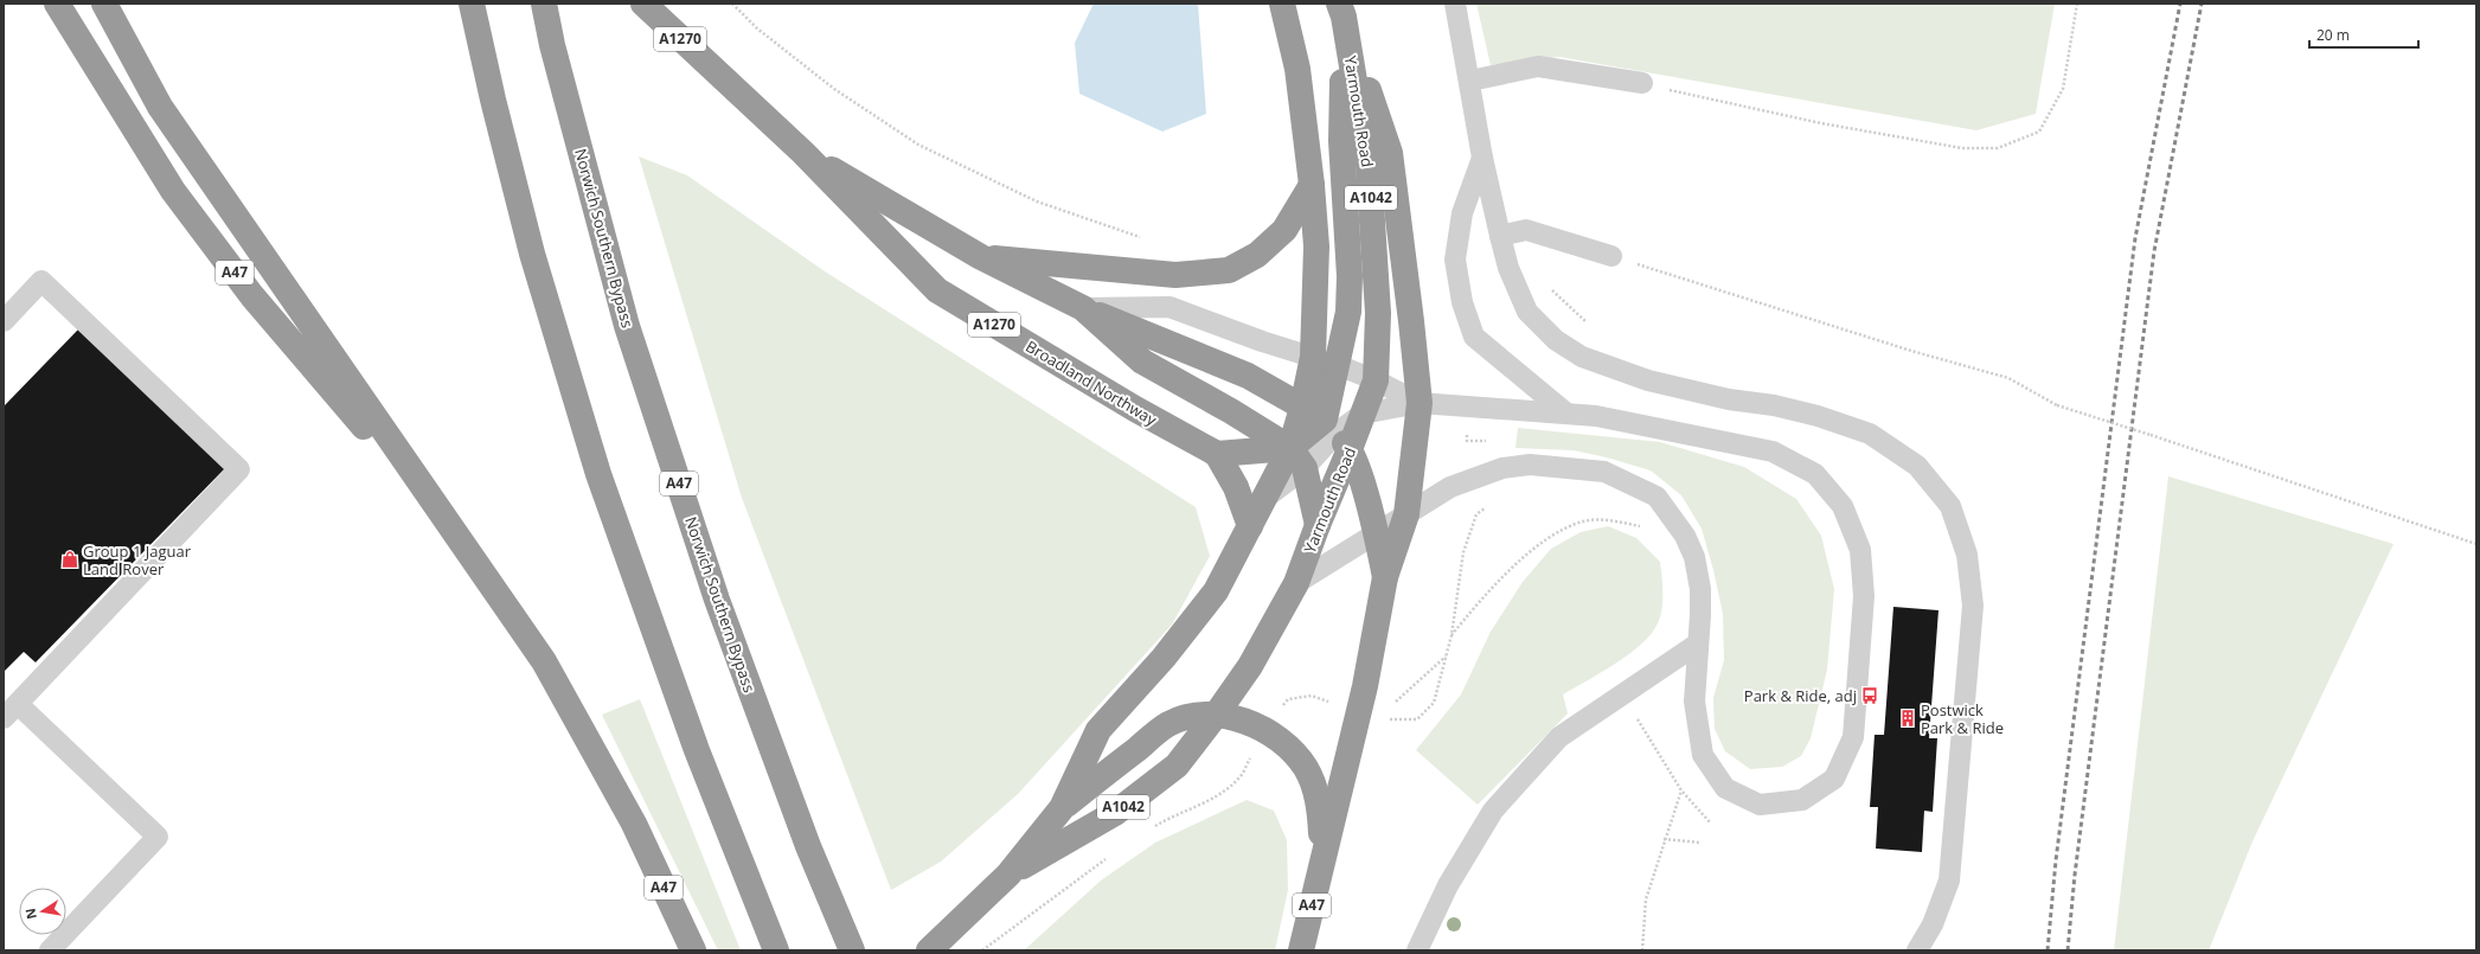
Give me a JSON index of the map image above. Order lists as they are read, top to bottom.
{
  "streets": {
    "highway": [
      "A1270",
      "Yarmouth Road",
      "A1042",
      "Norwich Southern Bypass",
      "A47",
      "Broadland Northway"
    ]
  },
  "crossings": [
    ["Yarmouth Road", "Broadland Northway"]
  ],
  "places": {
    "shop": ["Group 1 Jaguar Land Rover"],
    "bus stop": ["Park & Ride, adj"],
    "building": ["Postwick Park & Ride"]
  },
  "scale_bar": "20 m",
  "north": "left"
}
